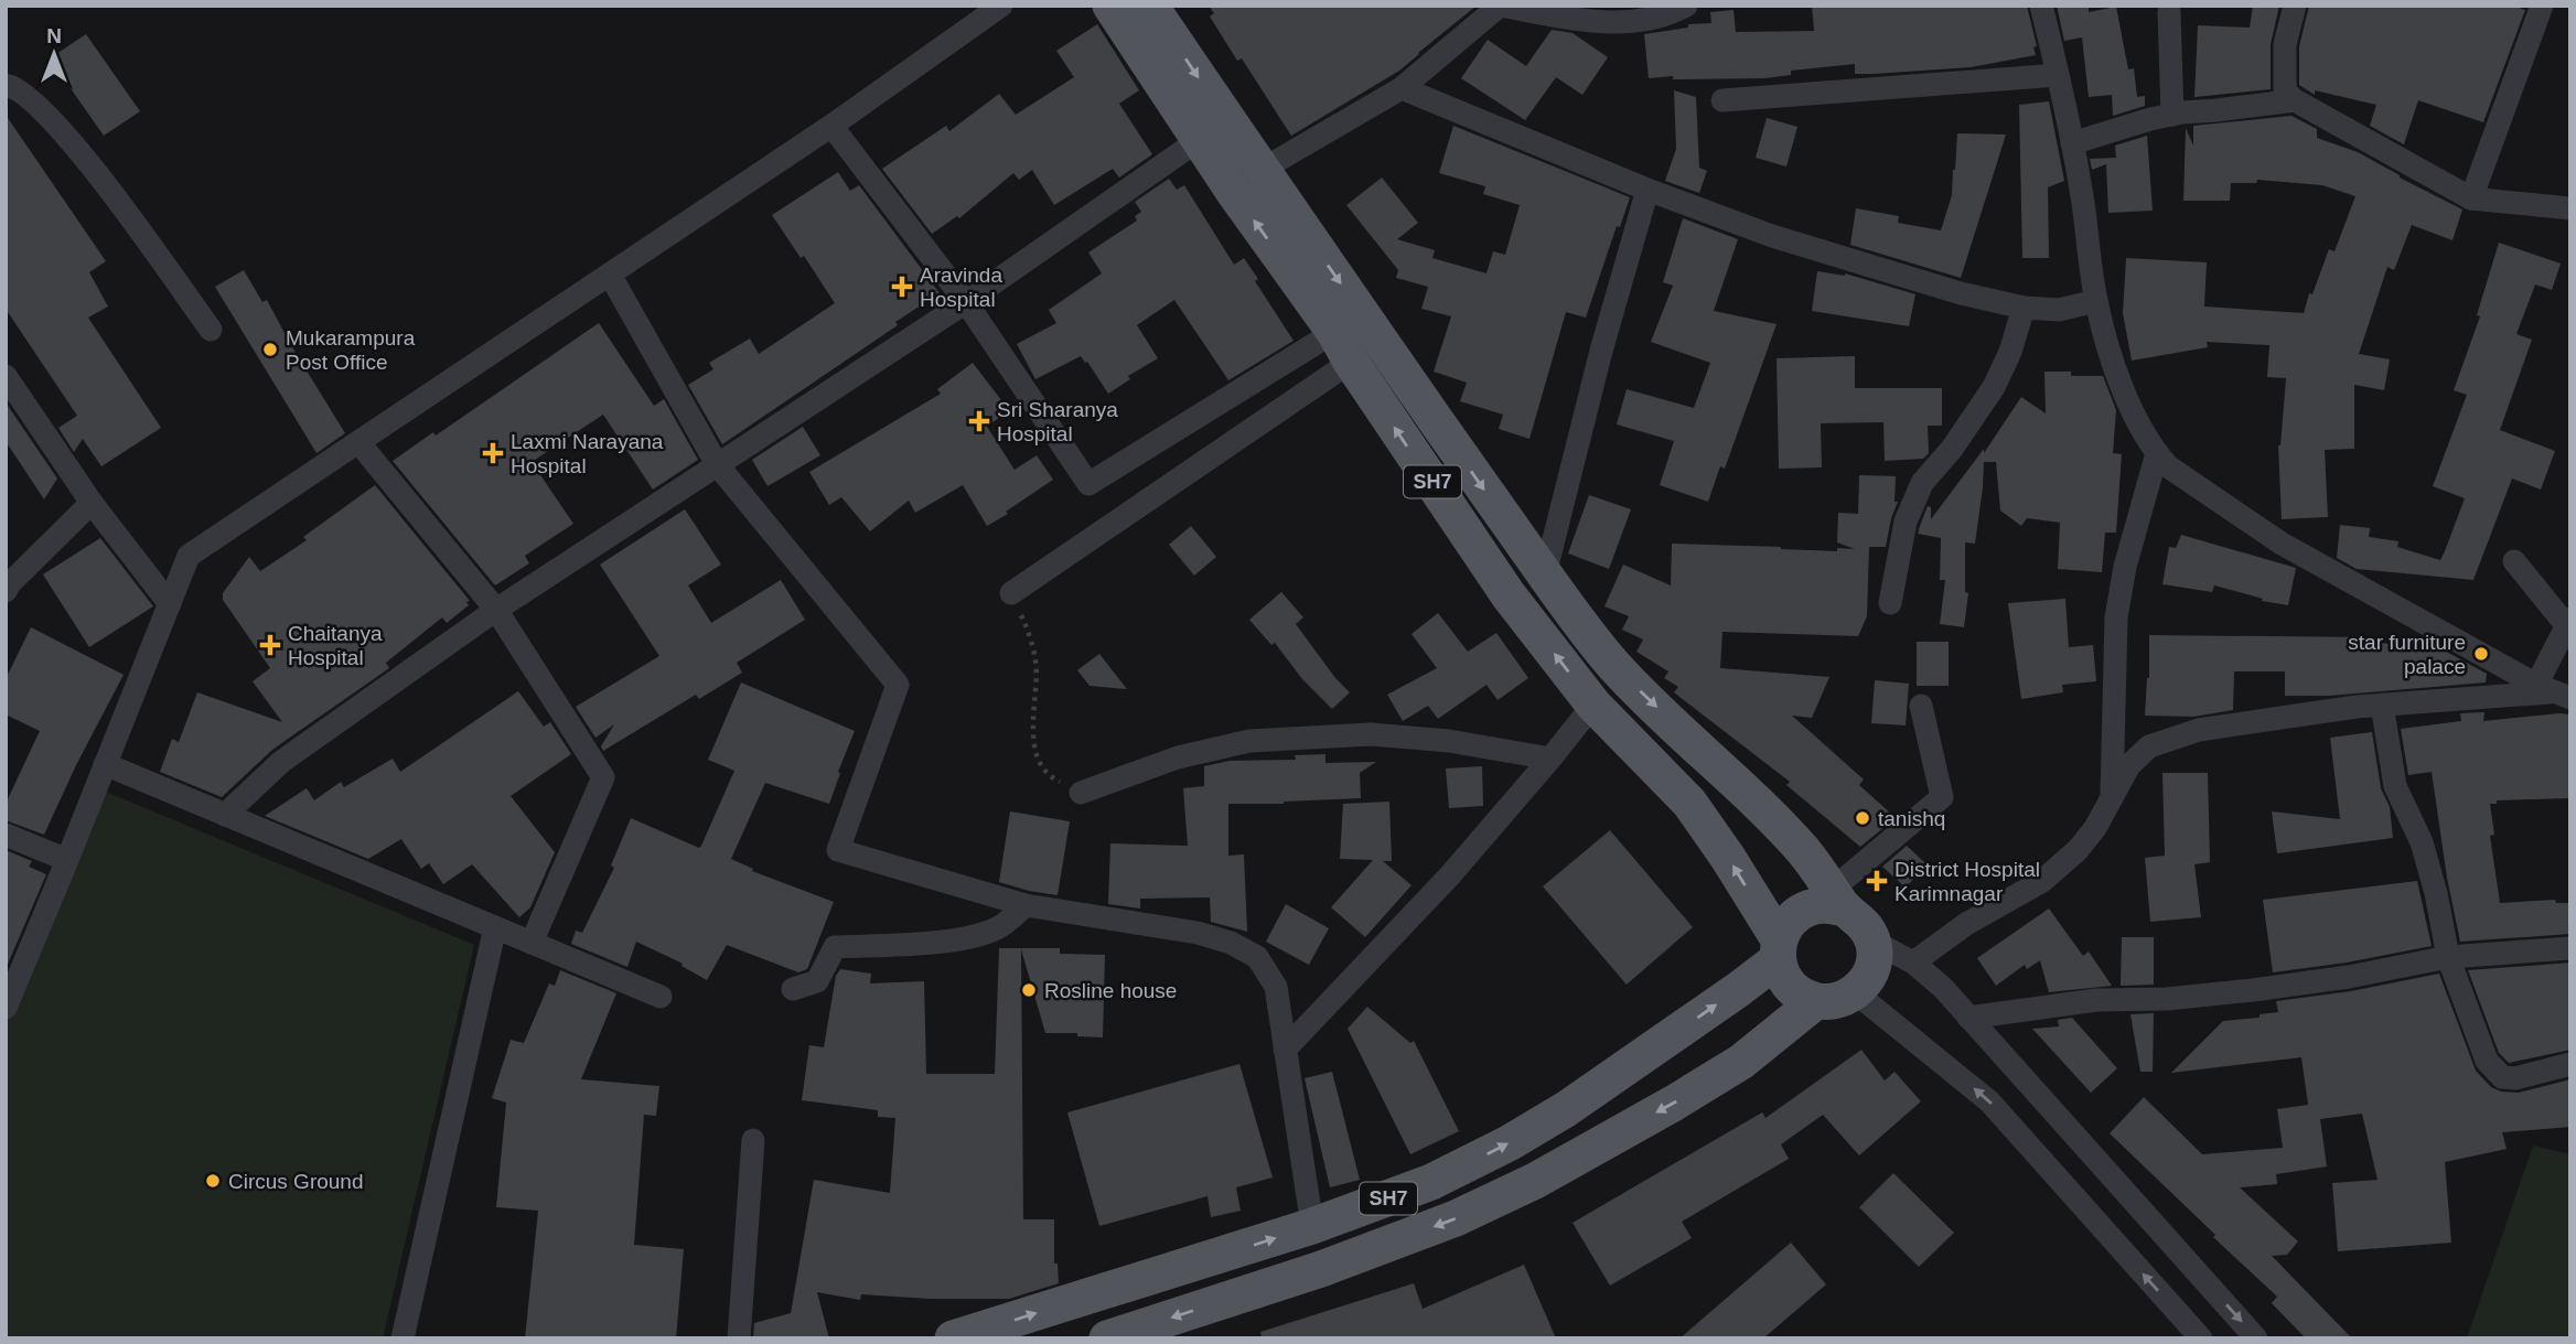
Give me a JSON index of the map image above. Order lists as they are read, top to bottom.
{
  "streets": {
    "main road": ["SH7"]
  },
  "places": {
    "health": [
      "Aravinda Hospital",
      "Sri Sharanya Hospital",
      "Laxmi Narayana Hospital",
      "Chaitanya Hospital",
      "District Hospital Karimnagar"
    ],
    "other": [
      "Mukarampura Post Office",
      "star furniture palace",
      "tanishq",
      "Rosline house",
      "Circus Ground"
    ]
  },
  "north": "top"
}
